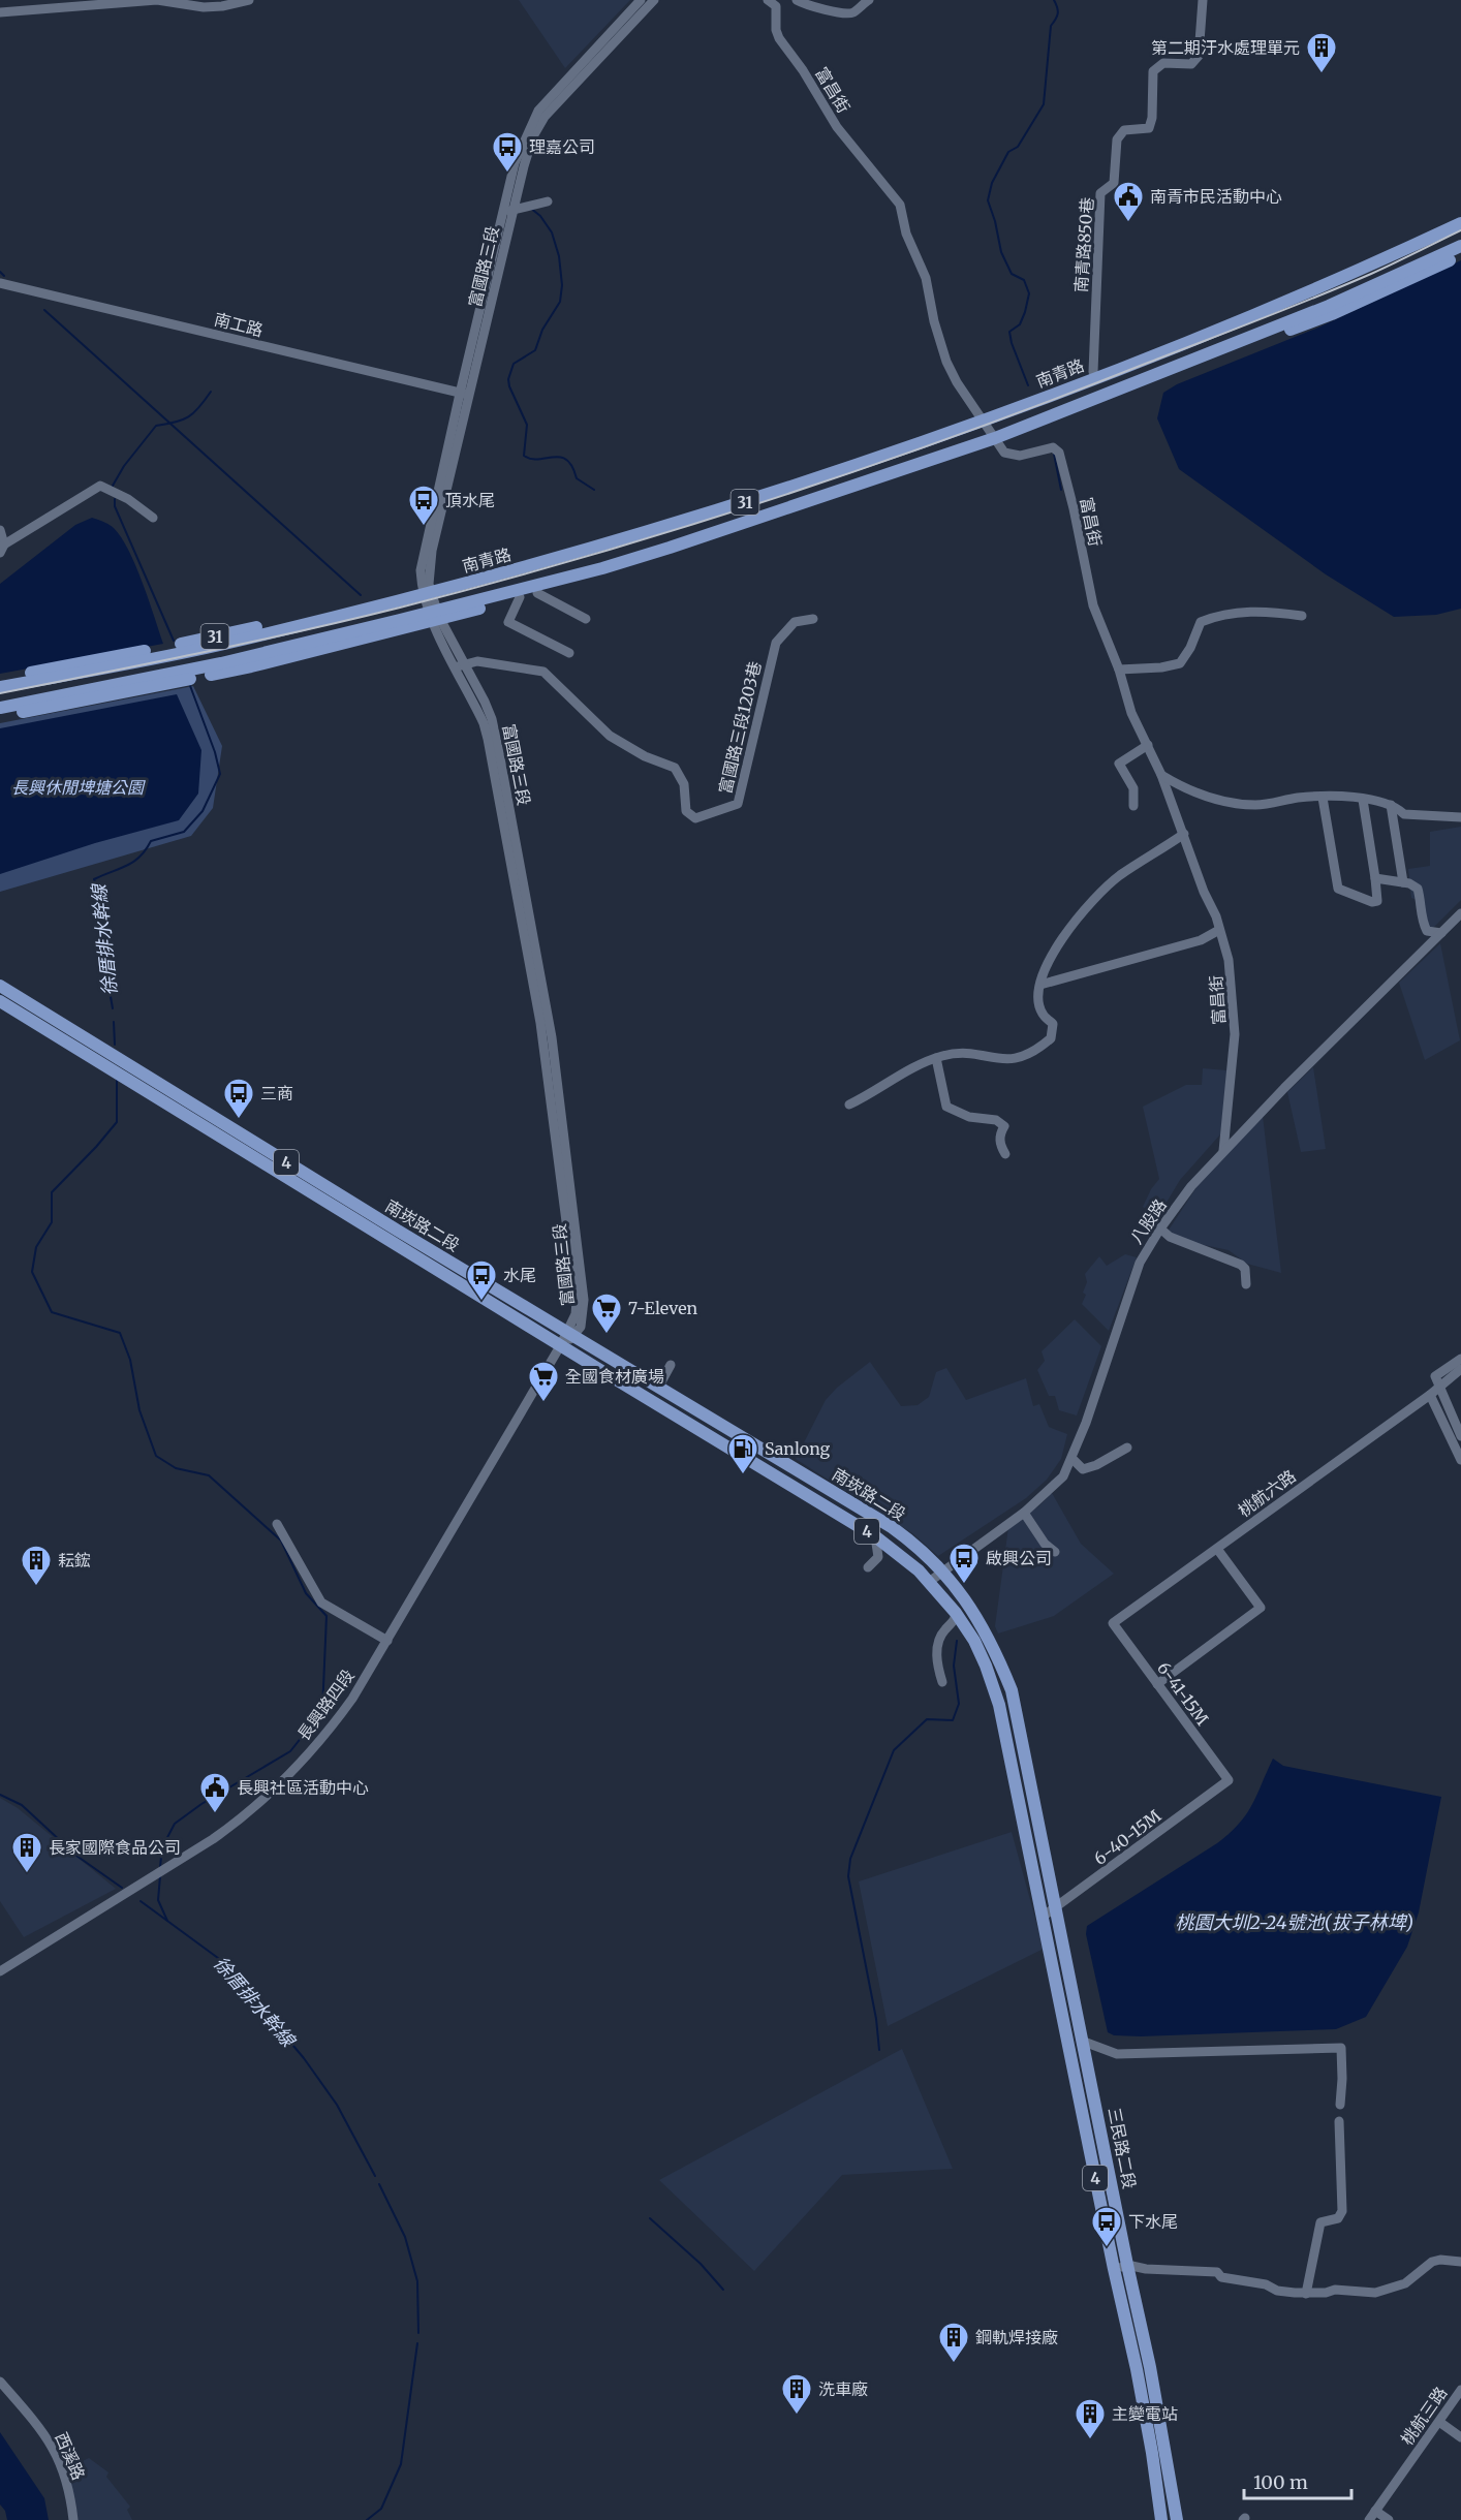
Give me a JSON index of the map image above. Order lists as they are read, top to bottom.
{
  "streets": {
    "main road": [
      "南青路",
      "31",
      "4",
      "南崁路二段",
      "三民路二段"
    ],
    "street": [
      "富昌街",
      "南青路850巷",
      "富國路三段",
      "南工路",
      "富國路三段1203巷",
      "八股路",
      "桃航六路",
      "6-41-15M",
      "長興路四段",
      "6-40-15M",
      "桃航三路",
      "西溪路"
    ]
  },
  "crossings": [
    ["富昌街", "南青路"],
    ["富昌街", "31"],
    ["富昌街", "八股路"],
    ["南青路850巷", "31"],
    ["富國路三段", "南工路"],
    ["富國路三段", "南青路"],
    ["富國路三段", "31"],
    ["富國路三段", "富國路三段1203巷"],
    ["富國路三段", "南崁路二段"],
    ["南青路", "31"],
    ["八股路", "南崁路二段"],
    ["南崁路二段", "長興路四段"],
    ["南崁路二段", "三民路二段"],
    ["桃航六路", "6-41-15M"],
    ["6-41-15M", "6-40-15M"],
    ["6-40-15M", "三民路二段"]
  ],
  "water": ["徐厝排水幹線", "桃園大圳2-24號池(拔子林埤)"],
  "parks": ["長興休閒埤塘公園"],
  "places": {
    "building": [
      "第二期汙水處理單元",
      "耘鋐",
      "長家國際食品公司",
      "鋼軌焊接廠",
      "洗車廠",
      "主變電站"
    ],
    "bus stop": [
      "理嘉公司",
      "頂水尾",
      "三商",
      "水尾",
      "啟興公司",
      "下水尾"
    ],
    "public building": ["南青市民活動中心", "長興社區活動中心"],
    "supermarket": ["7-Eleven", "全國食材廣場"],
    "fuel station": ["Sanlong"]
  },
  "scale_bar": "100 m"
}
